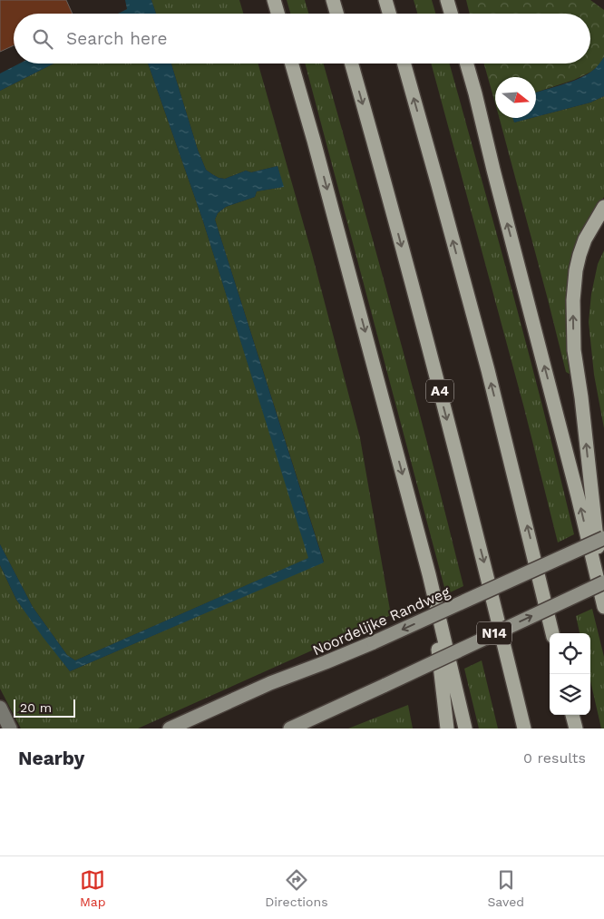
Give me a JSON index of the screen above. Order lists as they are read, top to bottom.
{
  "streets": {
    "highway": ["A4"],
    "main road": ["Noordelijke Randweg", "N14"]
  },
  "scale_bar": "20 m",
  "north": "right",
  "page": {
    "search": "Search here",
    "scale": "20 m",
    "heading": ["Nearby", "0 results"],
    "nav": ["Map", "Directions", "Saved"]
  }
}
